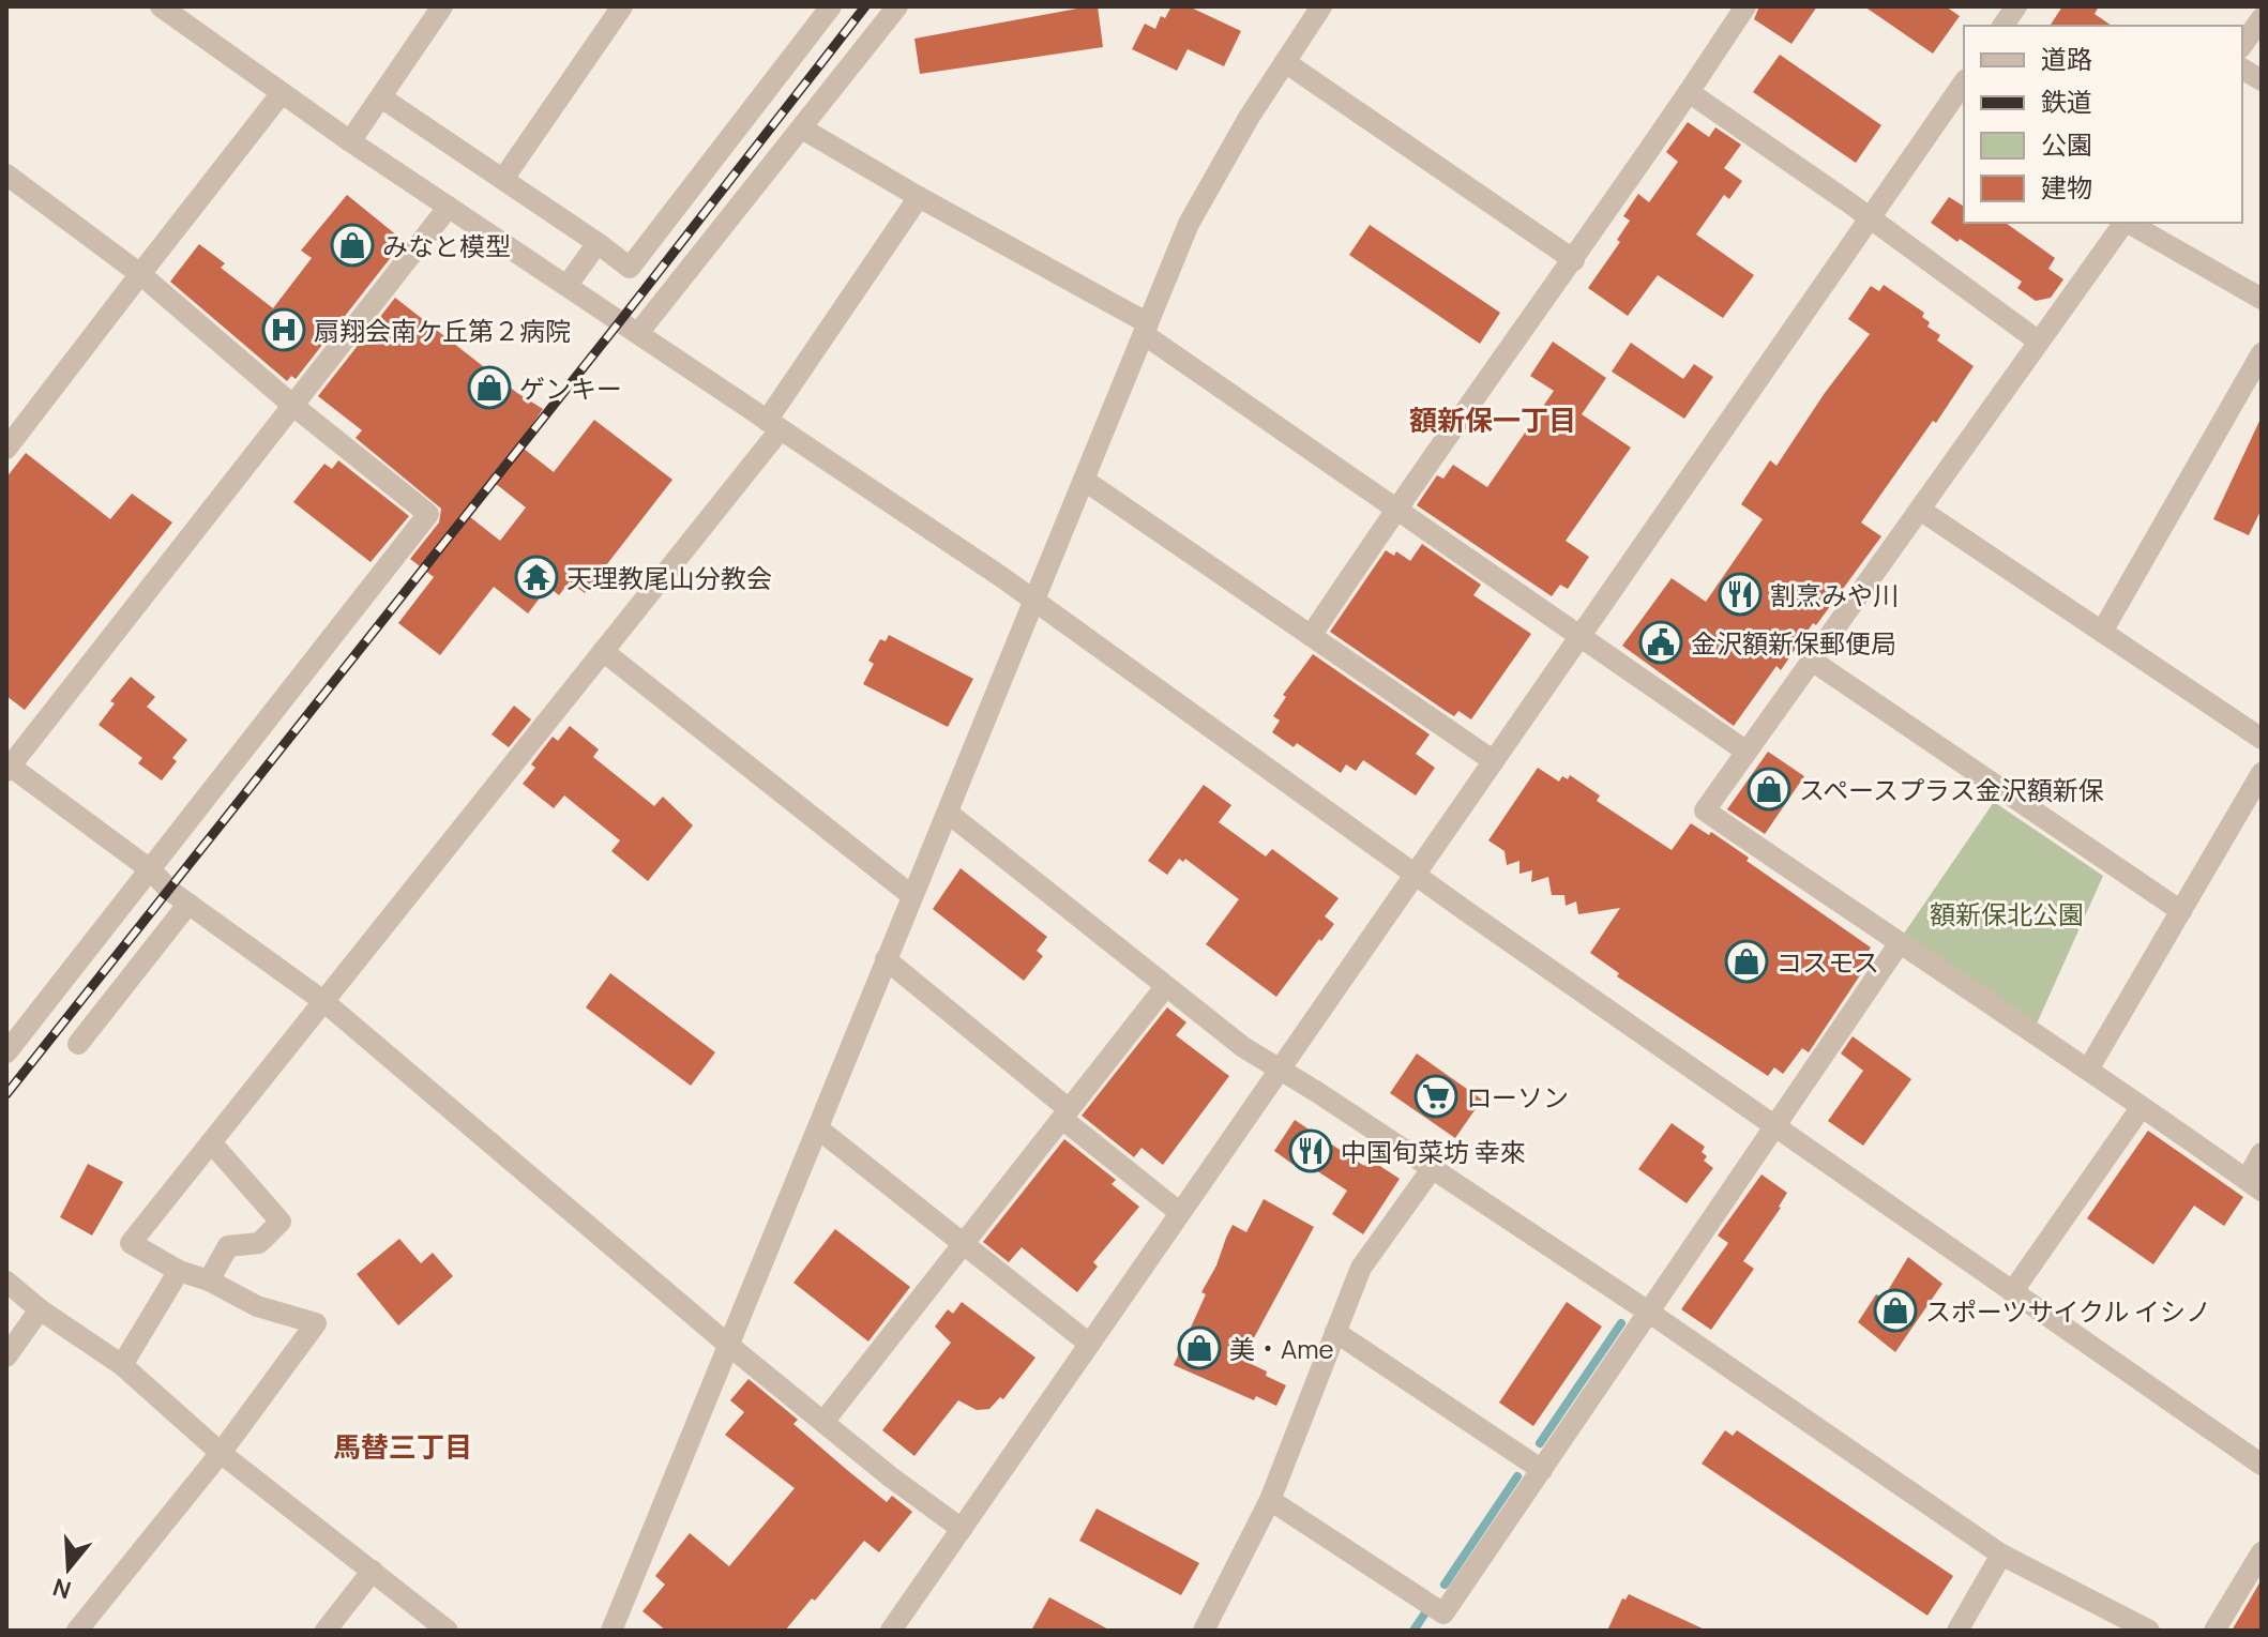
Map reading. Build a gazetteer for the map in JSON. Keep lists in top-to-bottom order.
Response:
{
  "districts": ["額新保一丁目", "馬替三丁目"],
  "parks": ["額新保北公園"],
  "places": {
    "shop": [
      "みなと模型",
      "ゲンキー",
      "スペースプラス金沢額新保",
      "コスモス",
      "スポーツサイクル イシノ",
      "美・Ame"
    ],
    "hospital": ["扇翔会南ケ丘第２病院"],
    "temple": ["天理教尾山分教会"],
    "restaurant": ["割烹みや川", "中国旬菜坊 幸來"],
    "public building": ["金沢額新保郵便局"],
    "supermarket": ["ローソン"]
  },
  "legend": [
    "道路",
    "鉄道",
    "公園",
    "建物"
  ],
  "north": "bottom"
}
